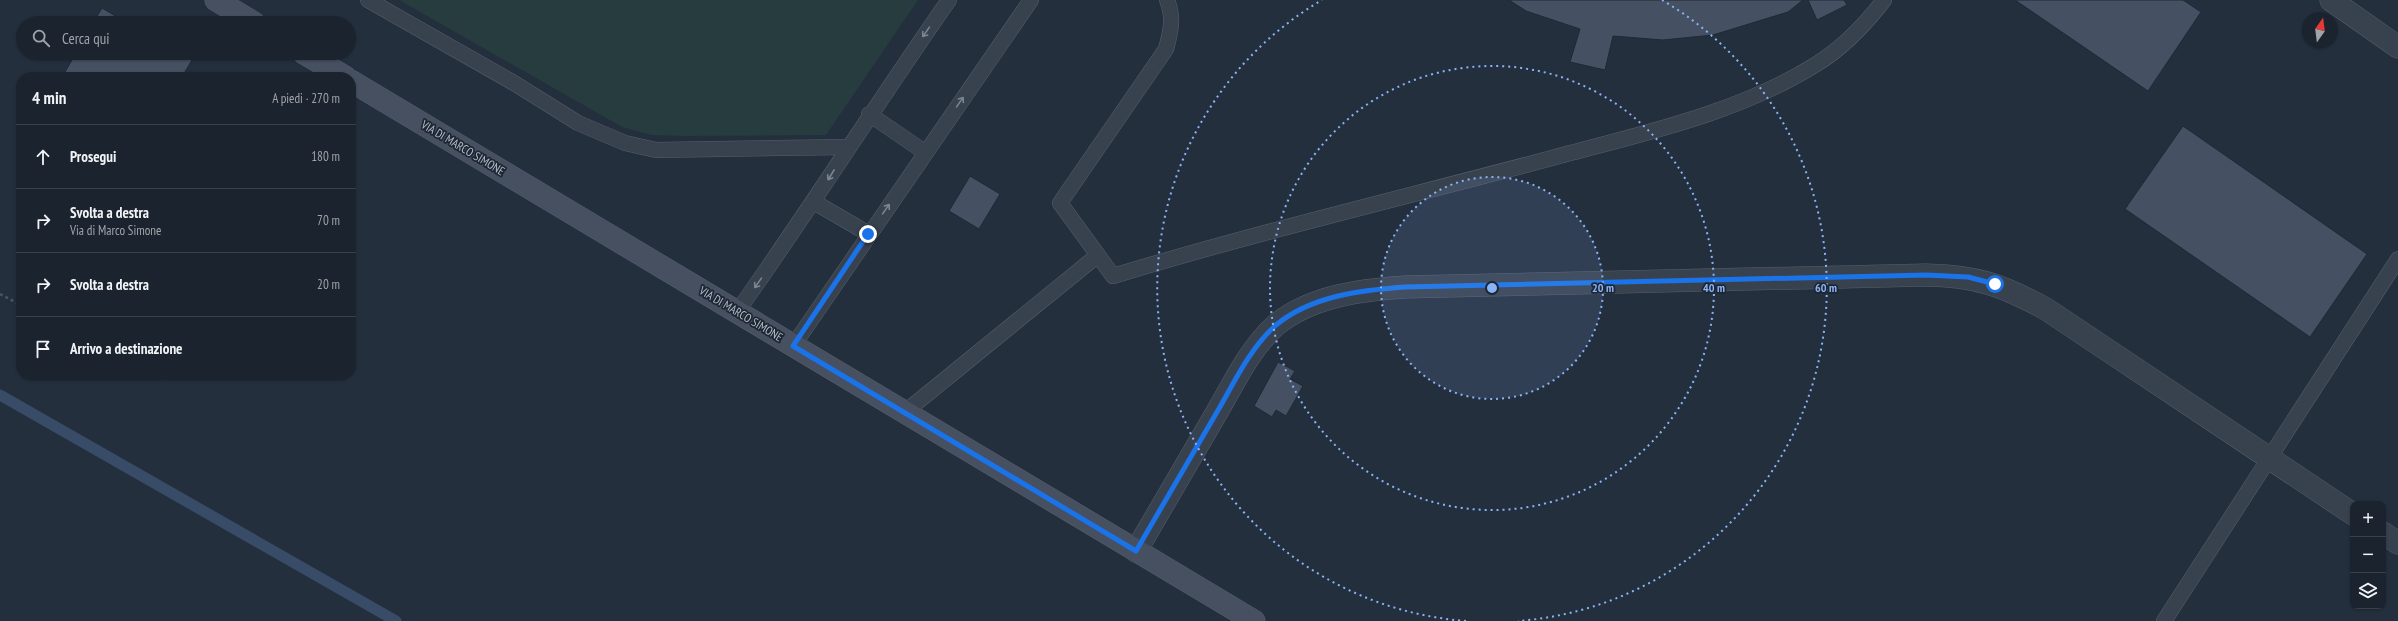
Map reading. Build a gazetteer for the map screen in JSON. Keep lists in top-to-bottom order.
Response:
{
  "streets": {
    "street": ["VIA DI MARCO SIMONE"]
  },
  "north": "top",
  "page": {
    "search": "Cerca qui",
    "heading": ["4 min", "A piedi · 270 m"],
    "list": [
      ["Prosegui", "180 m"],
      ["Svolta a destra", "Via di Marco Simone", "70 m"],
      ["Svolta a destra", "20 m"],
      "Arrivo a destinazione"
    ],
    "map_buttons": ["+", "−"]
  },
  "rings": ["20 m", "40 m", "60 m"]
}
